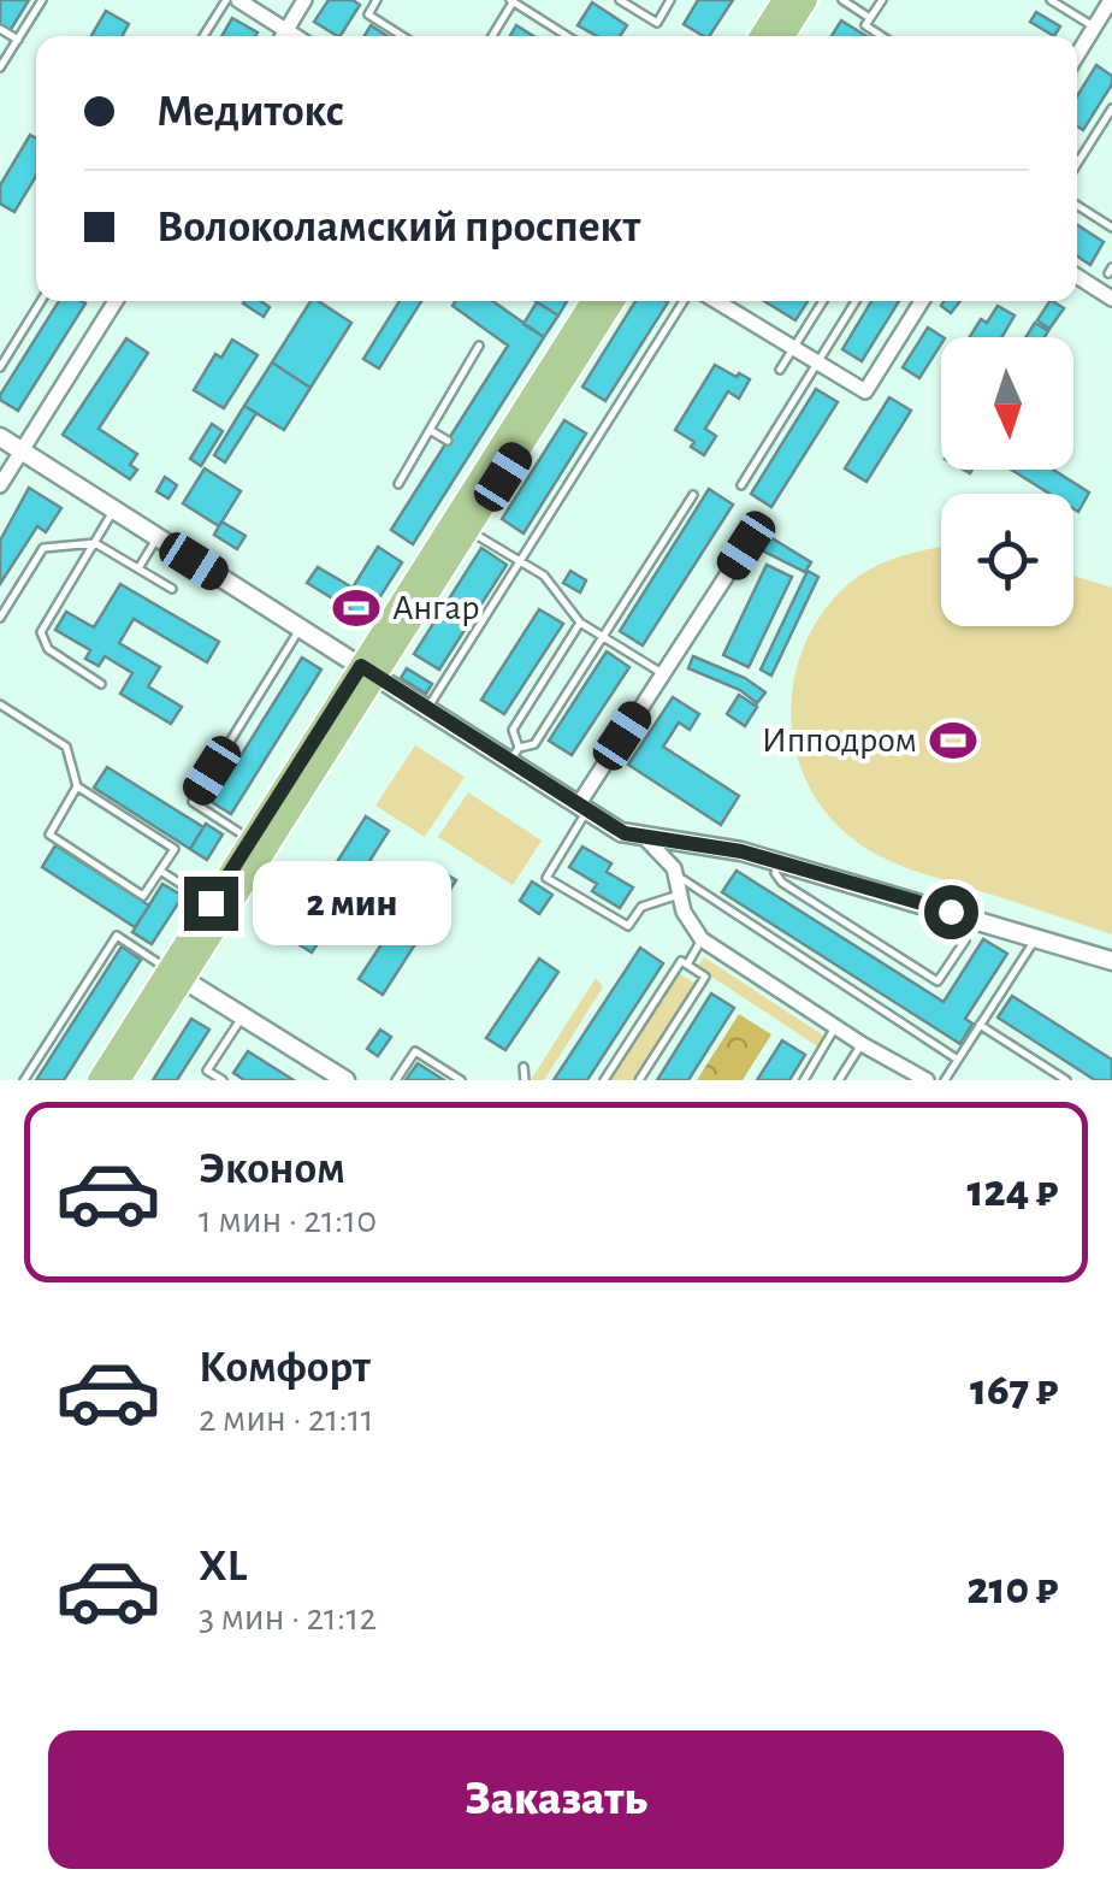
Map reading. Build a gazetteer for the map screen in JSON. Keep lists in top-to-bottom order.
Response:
{
  "places": {
    "sports": ["Ангар", "Ипподром"]
  },
  "north": "bottom",
  "page": {
    "banner": ["Медитокс", "Волоколамский проспект"],
    "bubble": "2 мин",
    "list": [
      {
        "name": "Эконом",
        "note": "1 мин · 21:10",
        "value": "124 ₽"
      },
      {
        "name": "Комфорт",
        "note": "2 мин · 21:11",
        "value": "167 ₽"
      },
      {
        "name": "XL",
        "note": "3 мин · 21:12",
        "value": "210 ₽"
      }
    ],
    "buttons": "Заказать"
  }
}
